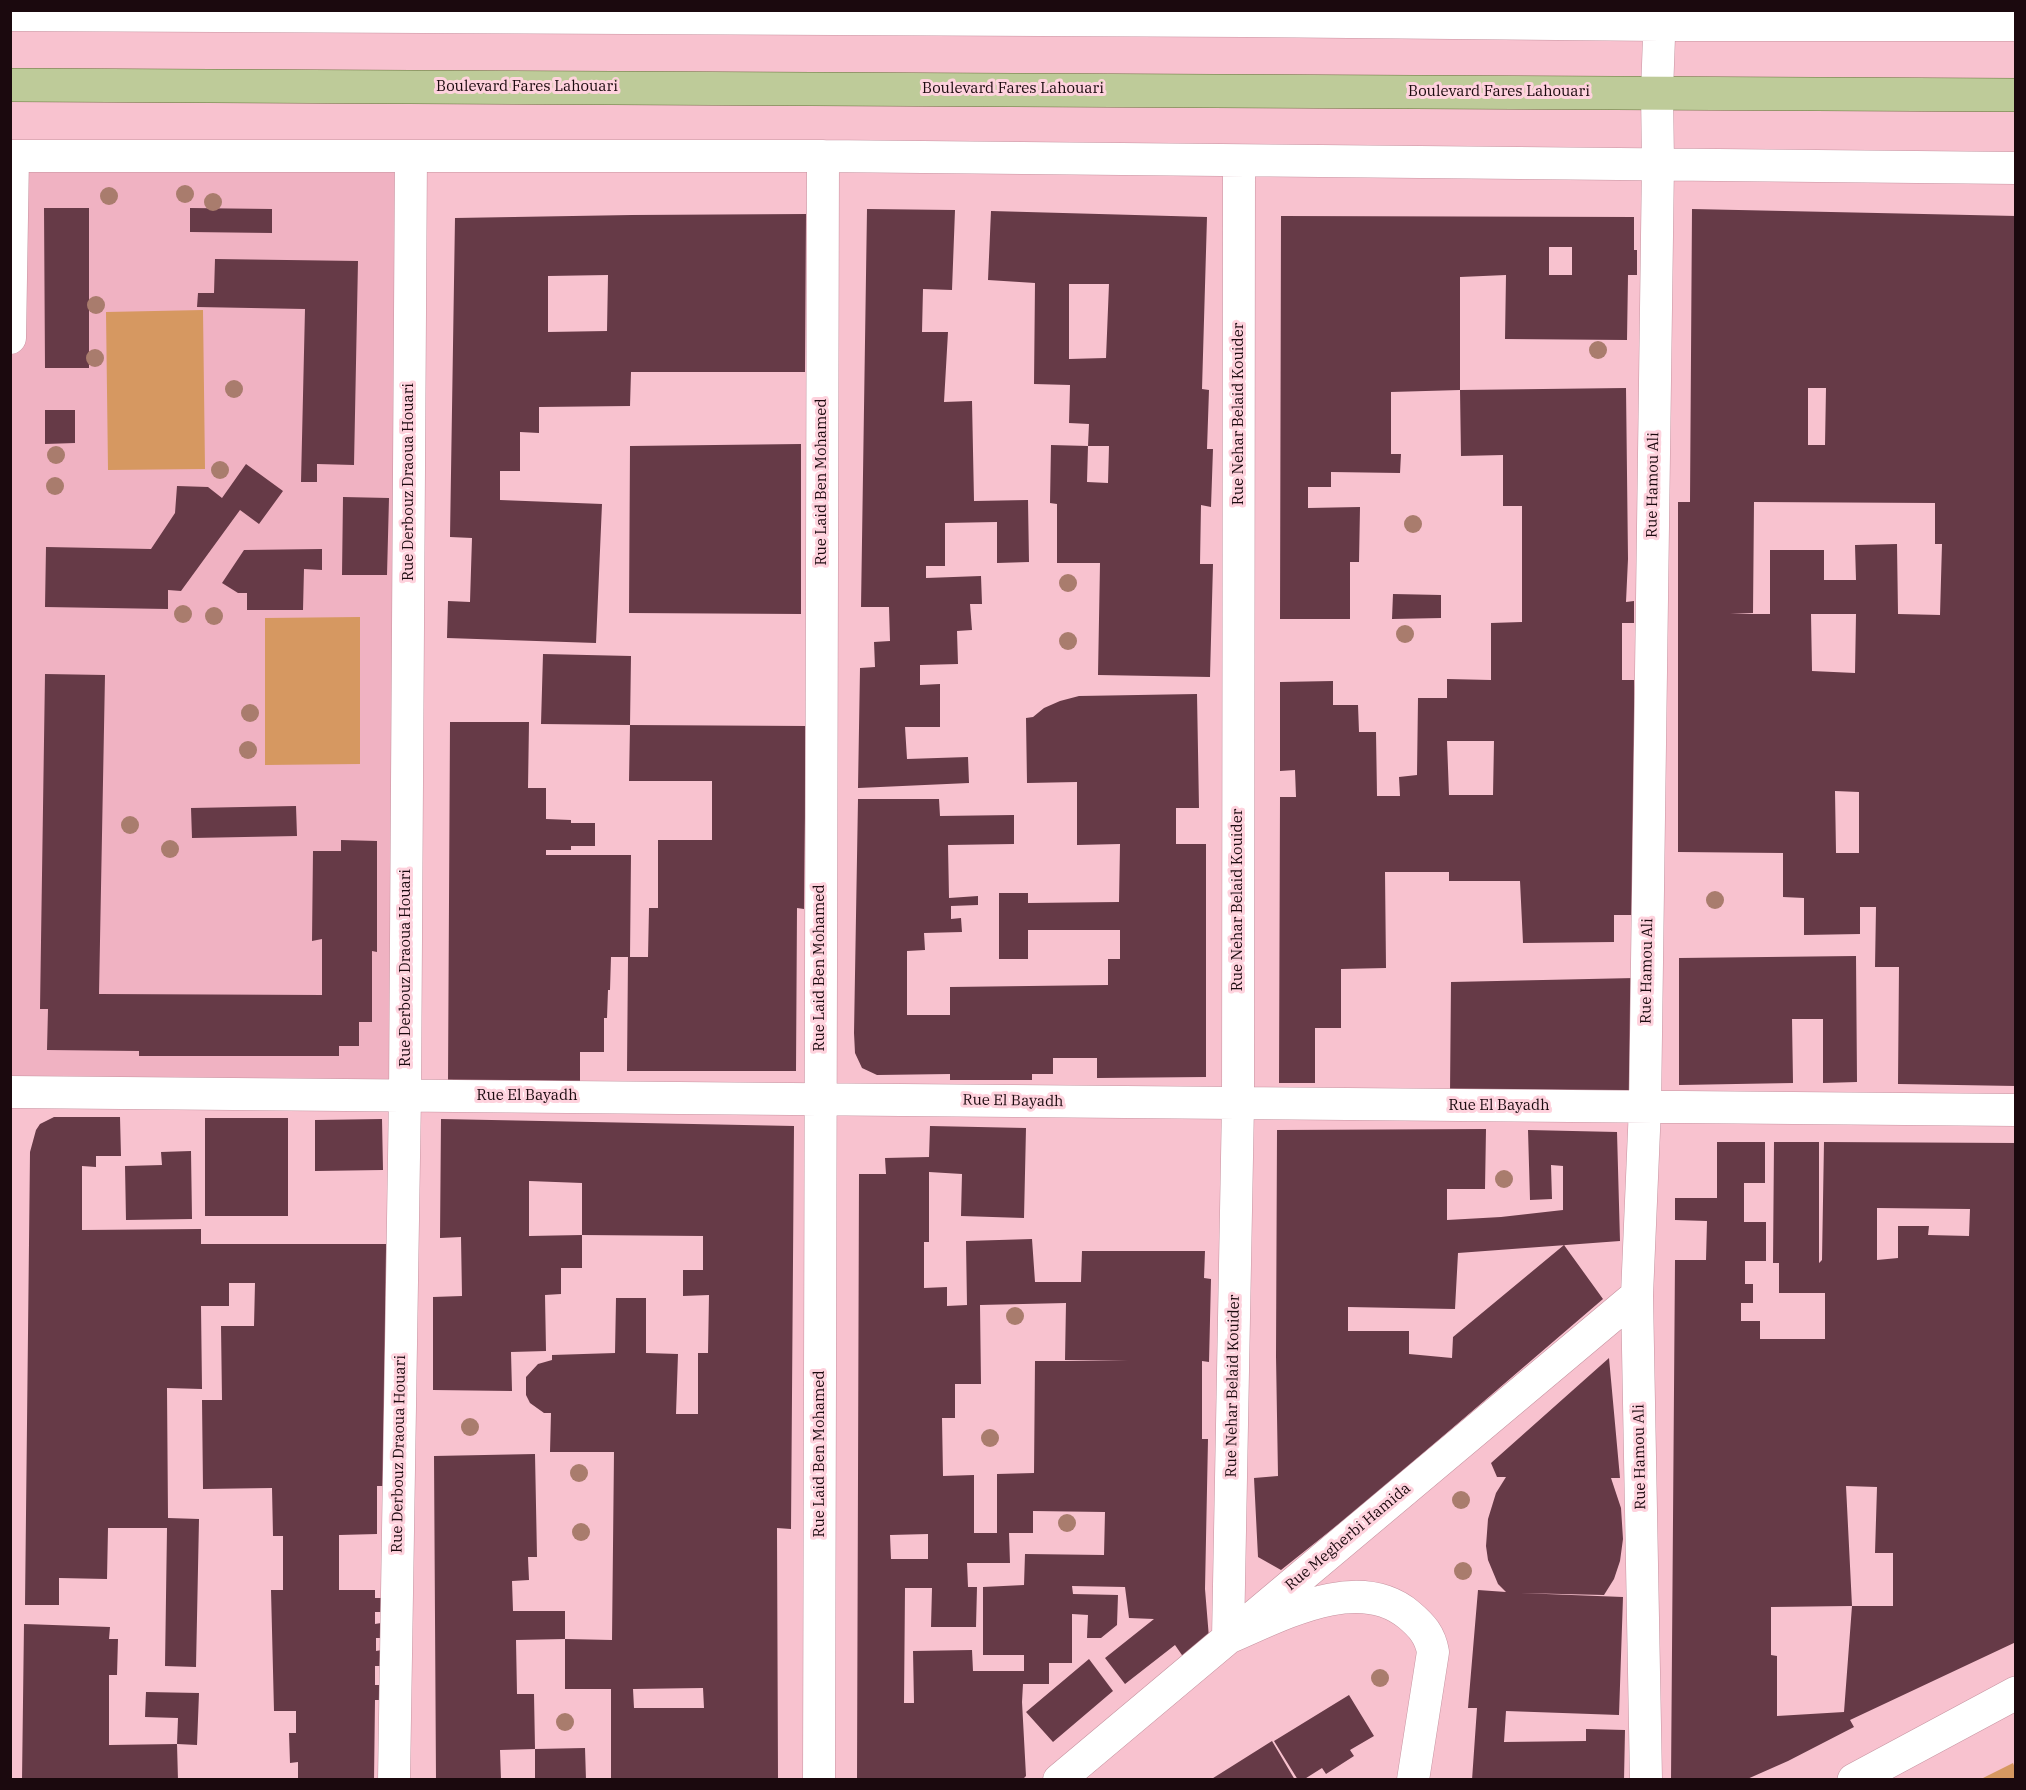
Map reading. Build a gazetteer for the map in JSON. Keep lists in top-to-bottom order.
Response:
{
  "streets": {
    "main road": ["Boulevard Fares Lahouari"],
    "street": [
      "Rue Nehar Belaid Kouider",
      "Rue Derbouz Draoua Houari",
      "Rue Laid Ben Mohamed",
      "Rue Hamou Ali",
      "Rue El Bayadh",
      "Rue Megherbi Hamida"
    ]
  },
  "crossings": [
    ["Boulevard Fares Lahouari", "Rue Hamou Ali"],
    ["Rue Nehar Belaid Kouider", "Rue El Bayadh"],
    ["Rue Nehar Belaid Kouider", "Rue Megherbi Hamida"],
    ["Rue Derbouz Draoua Houari", "Rue El Bayadh"],
    ["Rue Laid Ben Mohamed", "Rue El Bayadh"],
    ["Rue Hamou Ali", "Rue El Bayadh"],
    ["Rue Hamou Ali", "Rue Megherbi Hamida"]
  ]
}
